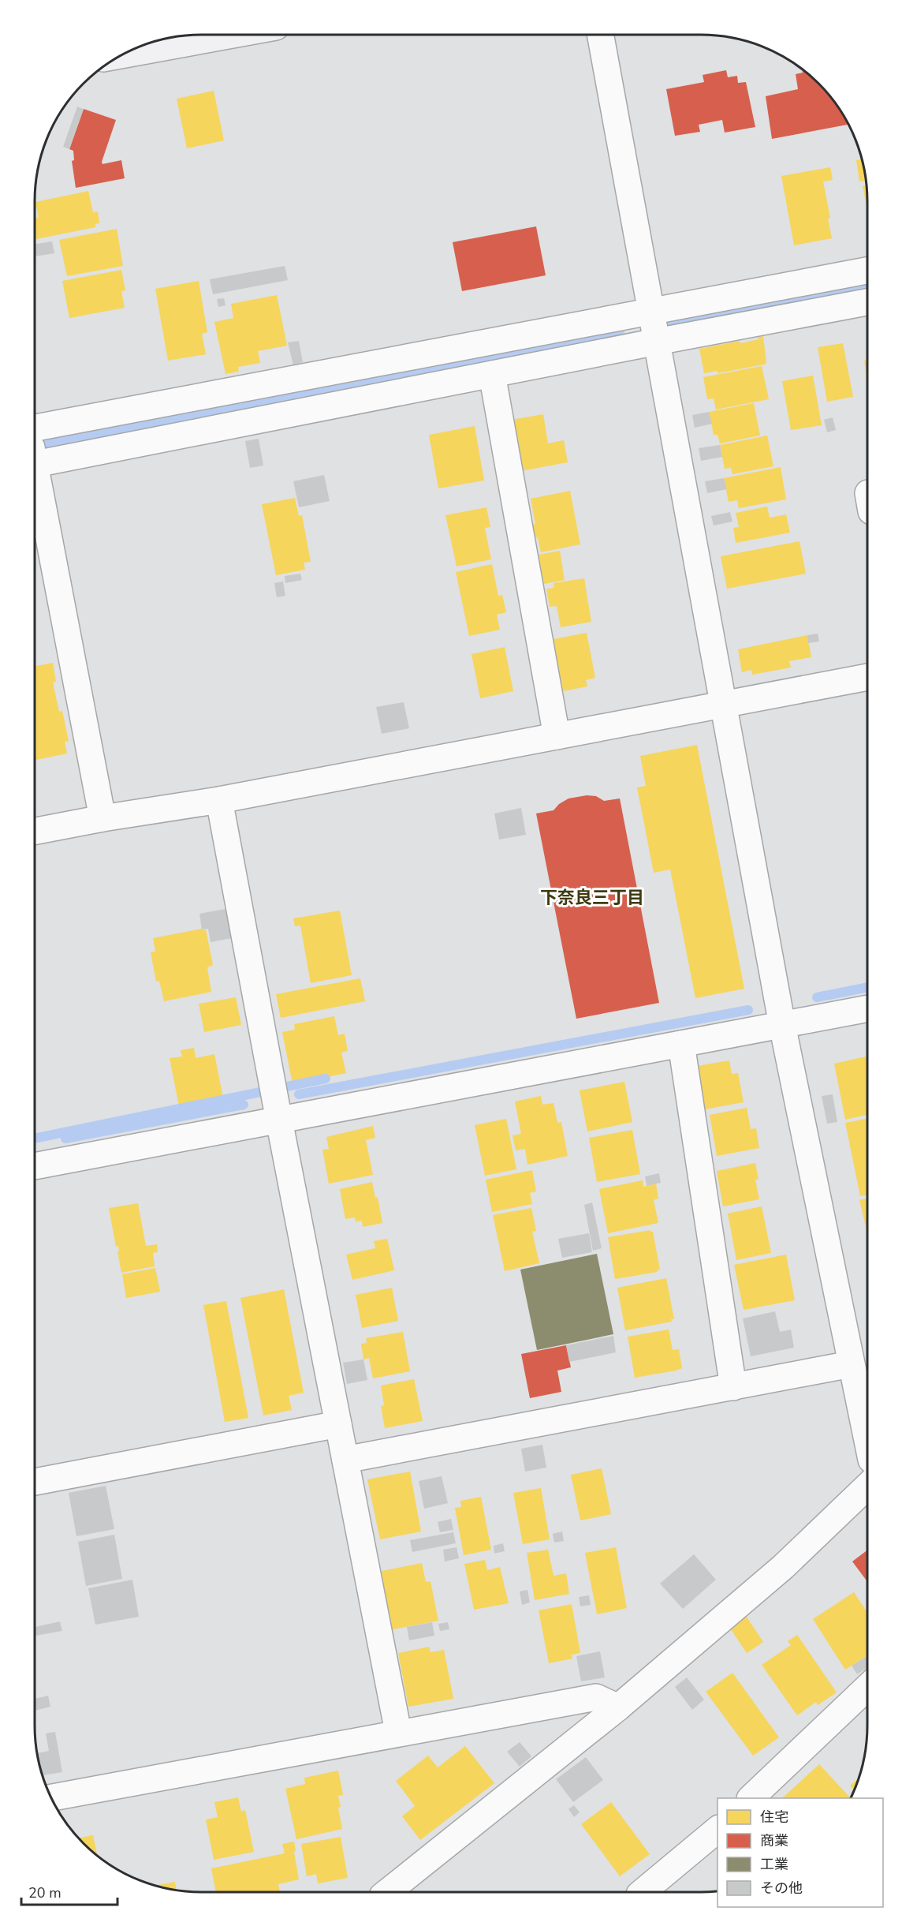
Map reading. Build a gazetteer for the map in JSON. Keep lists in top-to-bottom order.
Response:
{
  "districts": ["下奈良三丁目"],
  "legend": [
    "住宅",
    "商業",
    "工業",
    "その他"
  ],
  "scale_bar": "20 m"
}
